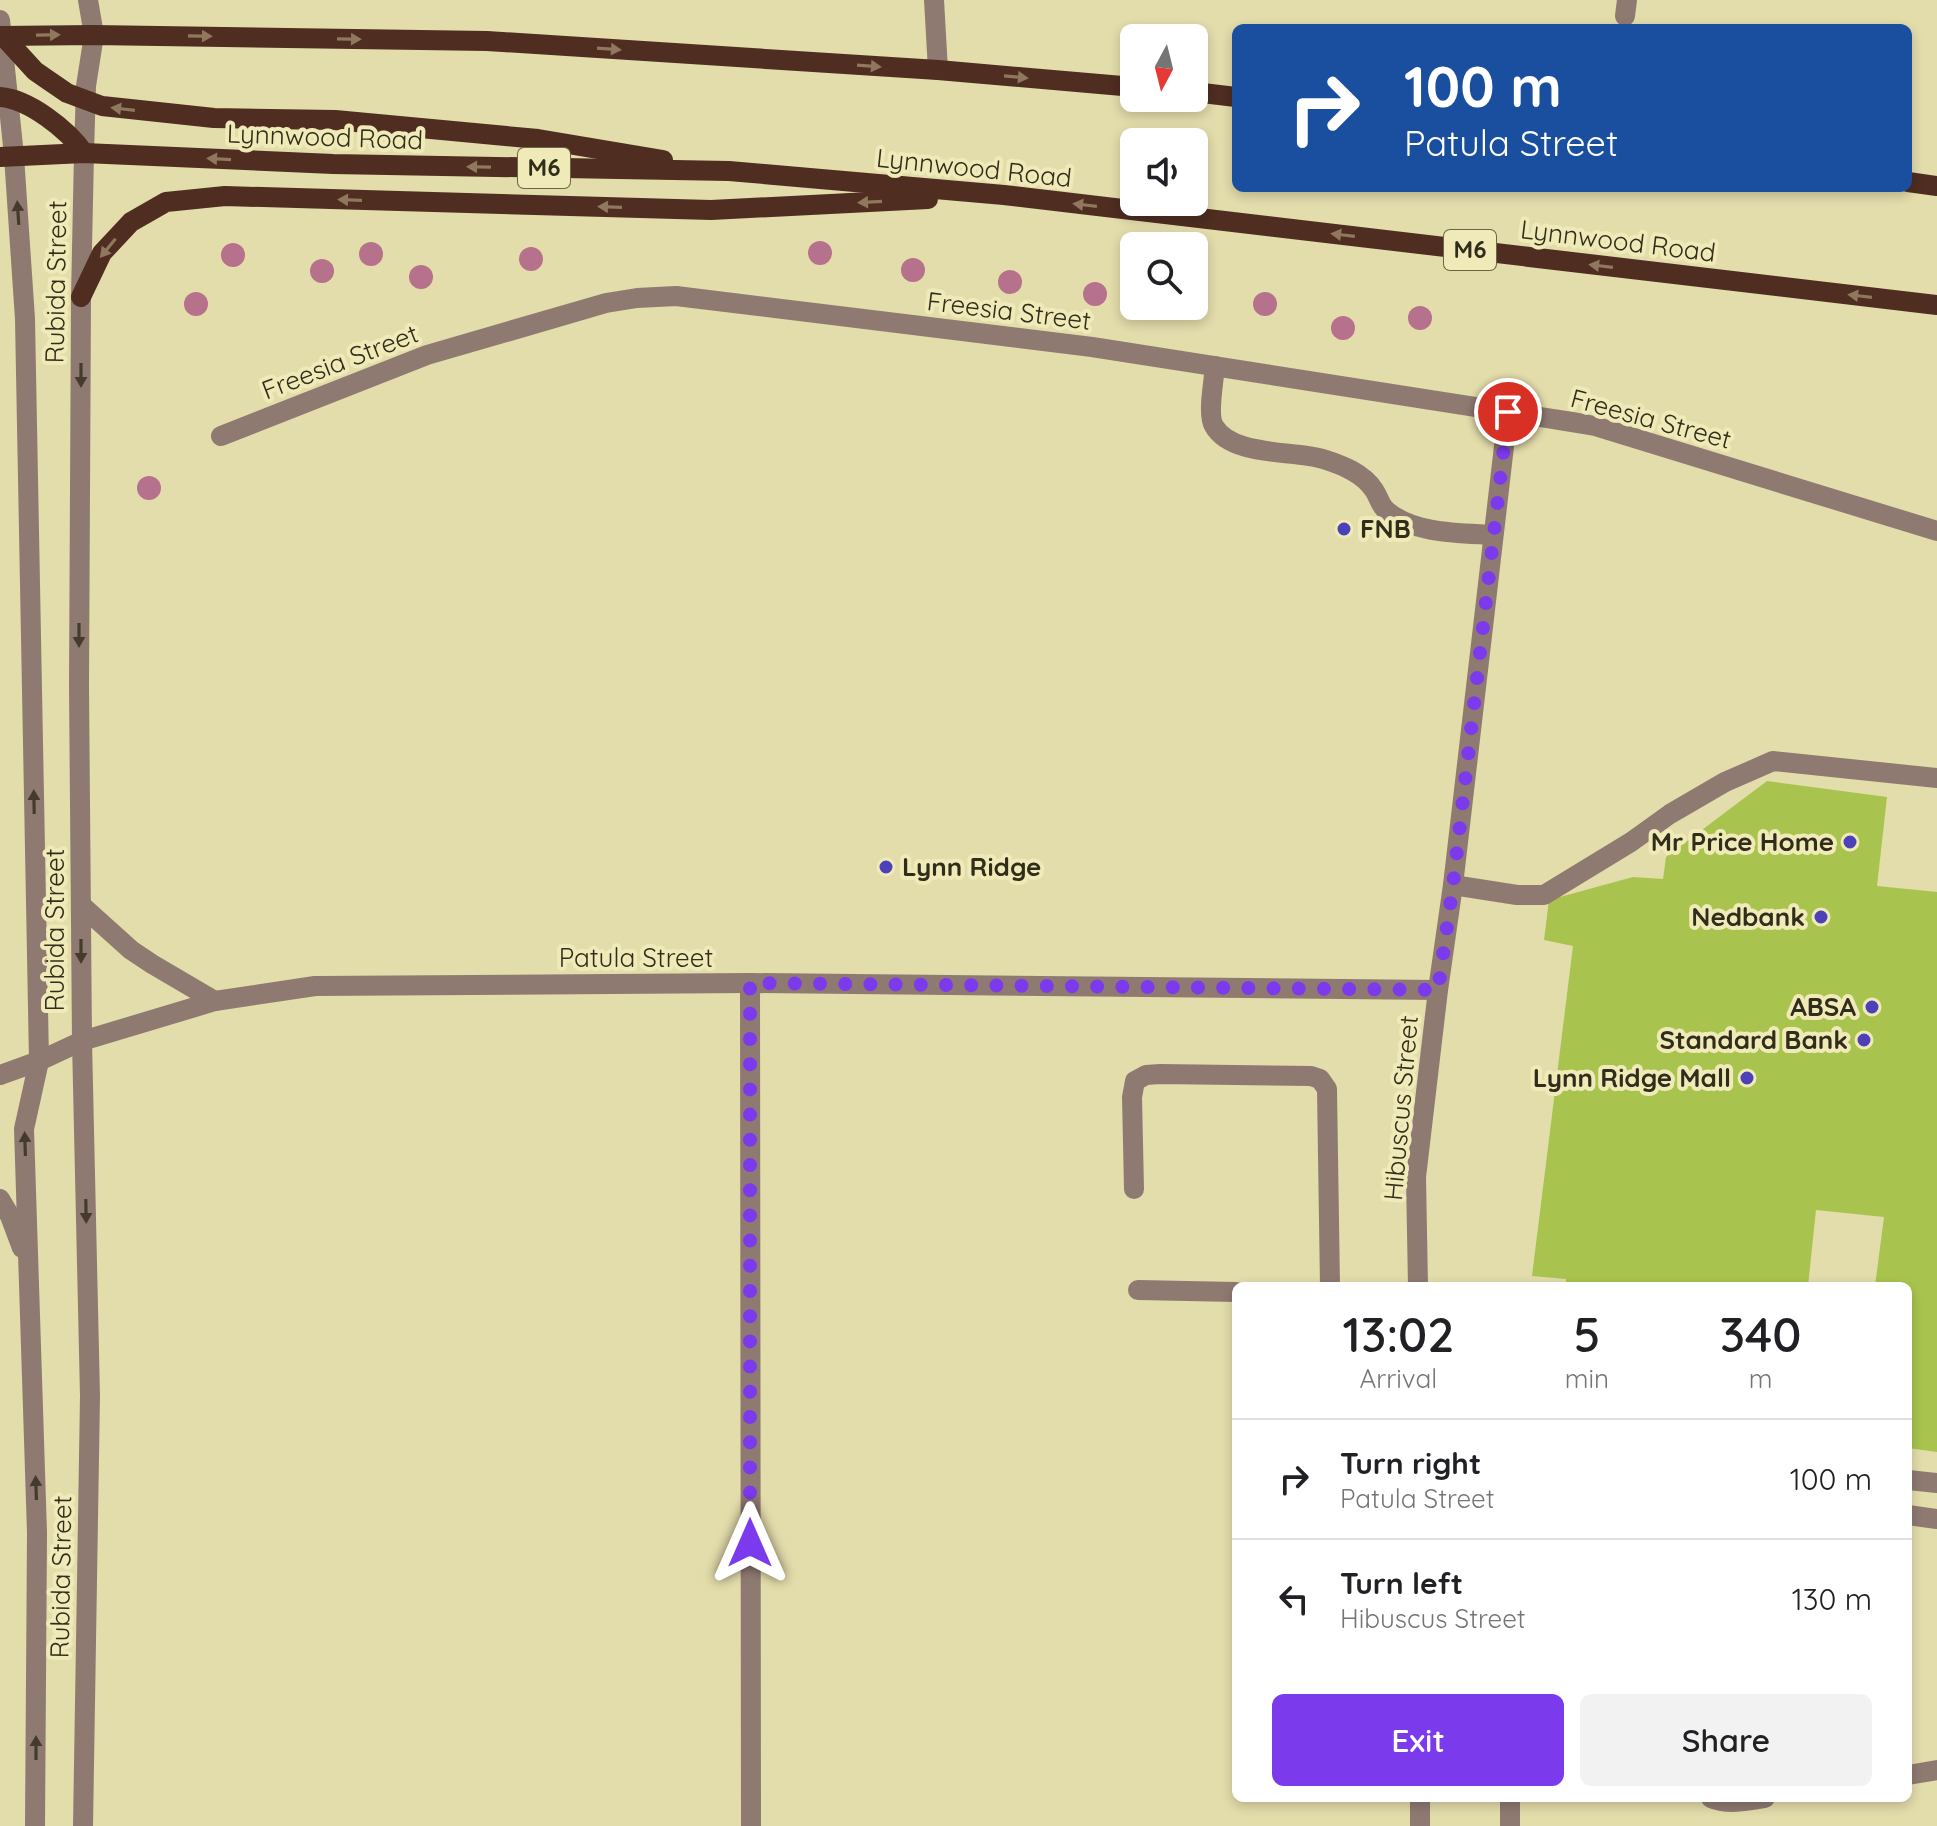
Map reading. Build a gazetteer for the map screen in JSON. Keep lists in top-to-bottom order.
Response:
{
  "streets": {
    "main road": ["Lynnwood Road", "M6"],
    "street": [
      "Rubida Street",
      "Freesia Street",
      "Patula Street",
      "Hibuscus Street"
    ]
  },
  "crossings": [
    ["Lynnwood Road", "Rubida Street"],
    ["Rubida Street", "Patula Street"],
    ["Freesia Street", "Hibuscus Street"],
    ["Patula Street", "Hibuscus Street"]
  ],
  "places": [
    "FNB",
    "Mr Price Home",
    "Lynn Ridge",
    "Nedbank",
    "ABSA",
    "Standard Bank",
    "Lynn Ridge Mall"
  ],
  "north": "bottom",
  "page": {
    "turn": ["100 m", "Patula Street"],
    "eta": [
      "13:02",
      "Arrival",
      "5",
      "min",
      "340",
      "m"
    ],
    "list": [
      {
        "name": "Turn right",
        "note": "Patula Street",
        "value": "100 m"
      },
      {
        "name": "Turn left",
        "note": "Hibuscus Street",
        "value": "130 m"
      }
    ],
    "buttons": ["Exit", "Share"]
  }
}
